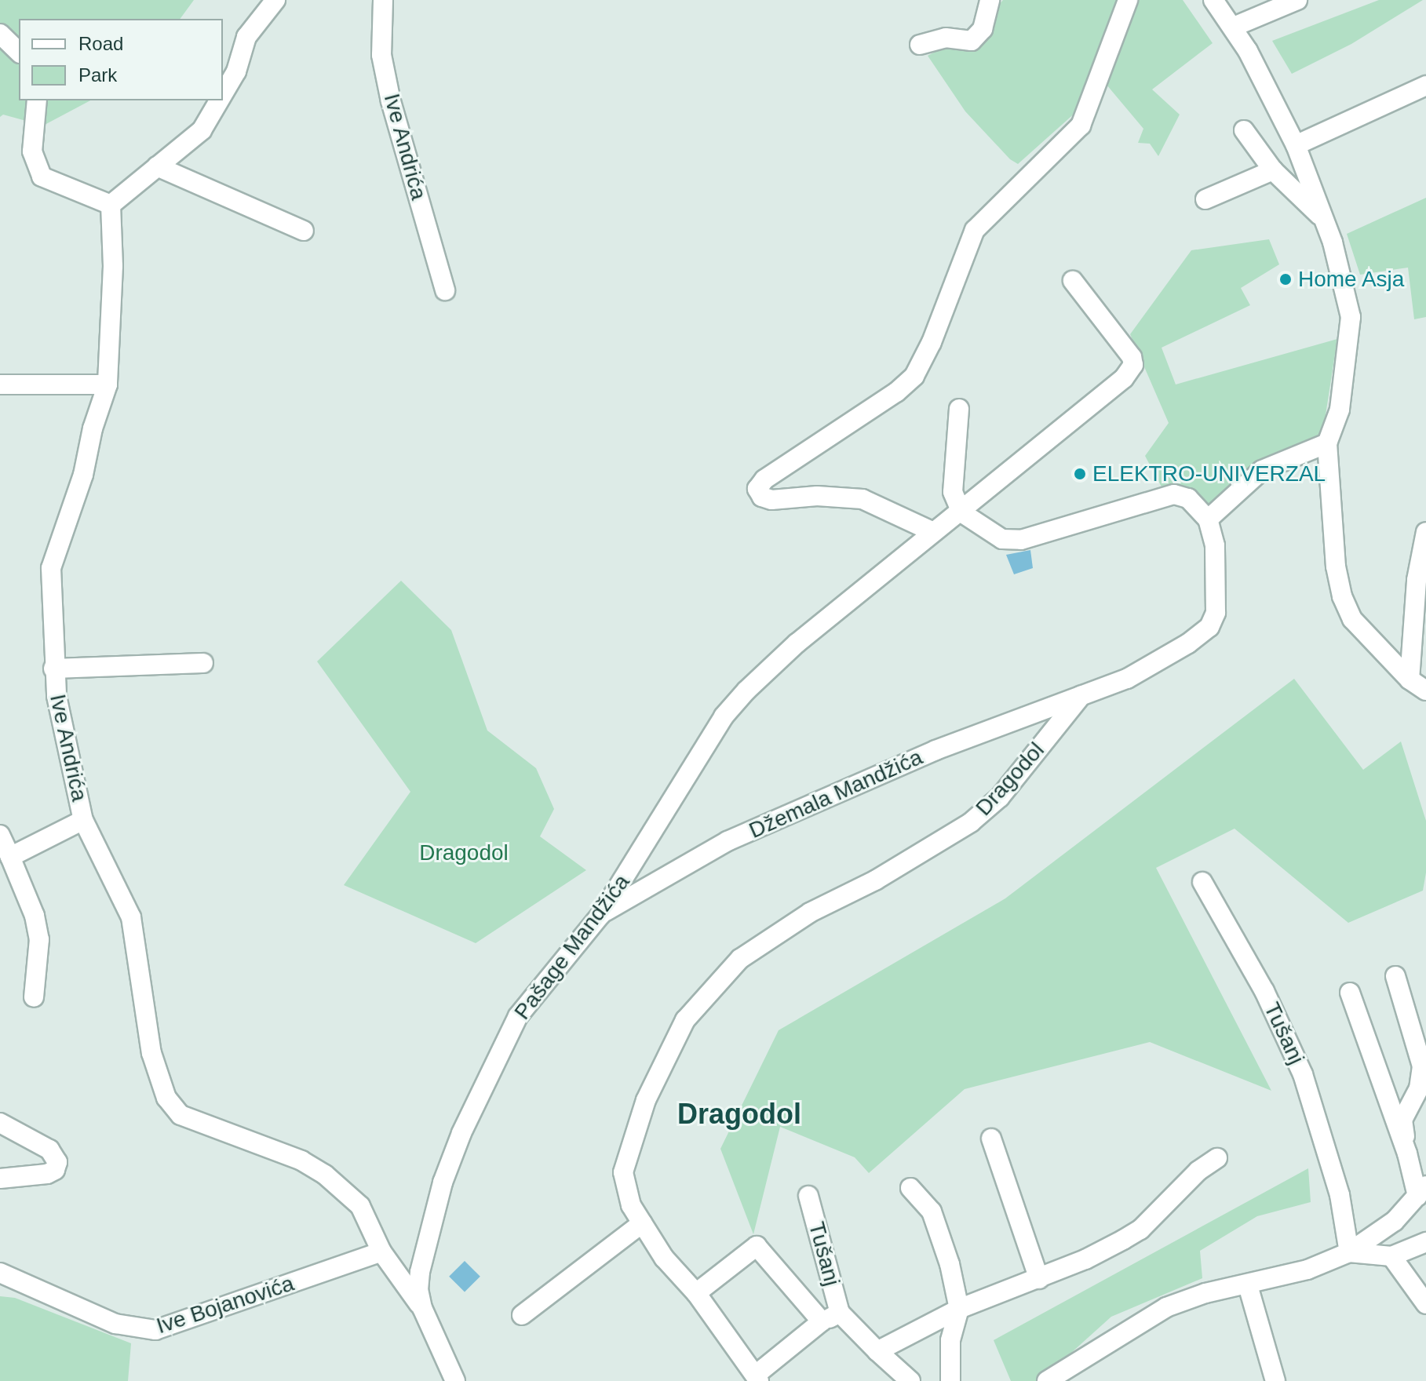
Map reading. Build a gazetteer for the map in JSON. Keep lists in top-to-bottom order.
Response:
{
  "streets": {
    "street": [
      "Ive Andrića",
      "Dragodol",
      "Džemala Mandžića",
      "Pašage Mandžića",
      "Tušanj",
      "Ive Bojanovića"
    ]
  },
  "crossings": [
    ["Dragodol", "Džemala Mandžića"],
    ["Dragodol", "Tušanj"],
    ["Džemala Mandžića", "Pašage Mandžića"]
  ],
  "districts": ["Dragodol"],
  "parks": ["Dragodol"],
  "places": ["Home Asja", "ELEKTRO-UNIVERZAL"],
  "legend": ["Road", "Park"]
}
